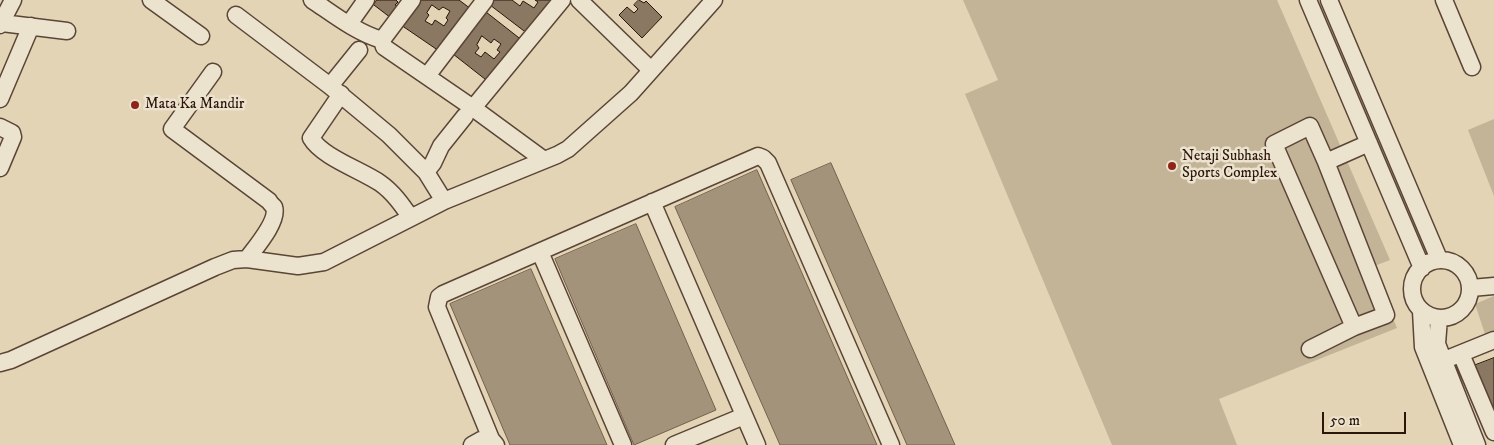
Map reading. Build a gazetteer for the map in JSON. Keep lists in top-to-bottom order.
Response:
{
  "places": ["Mata Ka Mandir", "Netaji Subhash Sports Complex"],
  "scale_bar": "50 m"
}
